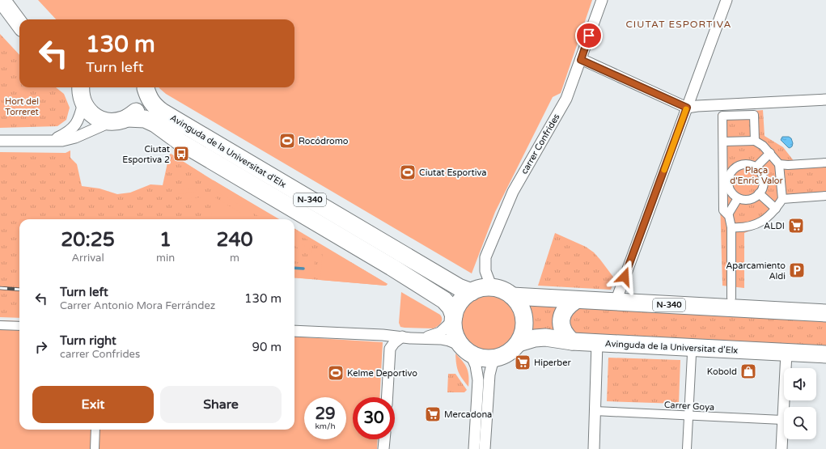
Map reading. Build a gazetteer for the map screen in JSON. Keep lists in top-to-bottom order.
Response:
{
  "streets": {
    "highway": ["Avinguda de la Universitat d'Elx", "N-340"],
    "street": ["carrer Confrides", "Carrer Goya"]
  },
  "crossings": [
    ["carrer Confrides", "Avinguda de la Universitat d'Elx"],
    ["carrer Confrides", "N-340"],
    ["Avinguda de la Universitat d'Elx", "N-340"]
  ],
  "districts": ["CIUTAT ESPORTIVA"],
  "parks": ["Hort del Torreret", "Plaça d'Enric Valor"],
  "places": {
    "sports": ["Rocódromo", "Ciutat Esportiva", "Kelme Deportivo"],
    "bus stop": ["Ciutat Esportiva 2"],
    "supermarket": ["ALDI", "Hiperber", "Mercadona"],
    "parking": ["Aparcamiento Aldi"],
    "shop": ["Kobold"]
  },
  "page": {
    "turn": ["130 m", "Turn left"],
    "eta": [
      "20:25",
      "Arrival",
      "1",
      "min",
      "240",
      "m"
    ],
    "list": [
      {
        "name": "Turn left",
        "note": "Carrer Antonio Mora Ferrández",
        "value": "130 m"
      },
      {
        "name": "Turn right",
        "note": "carrer Confrides",
        "value": "90 m"
      }
    ],
    "buttons": ["Exit", "Share"],
    "speed": "29 km/h",
    "limit": "30"
  }
}
